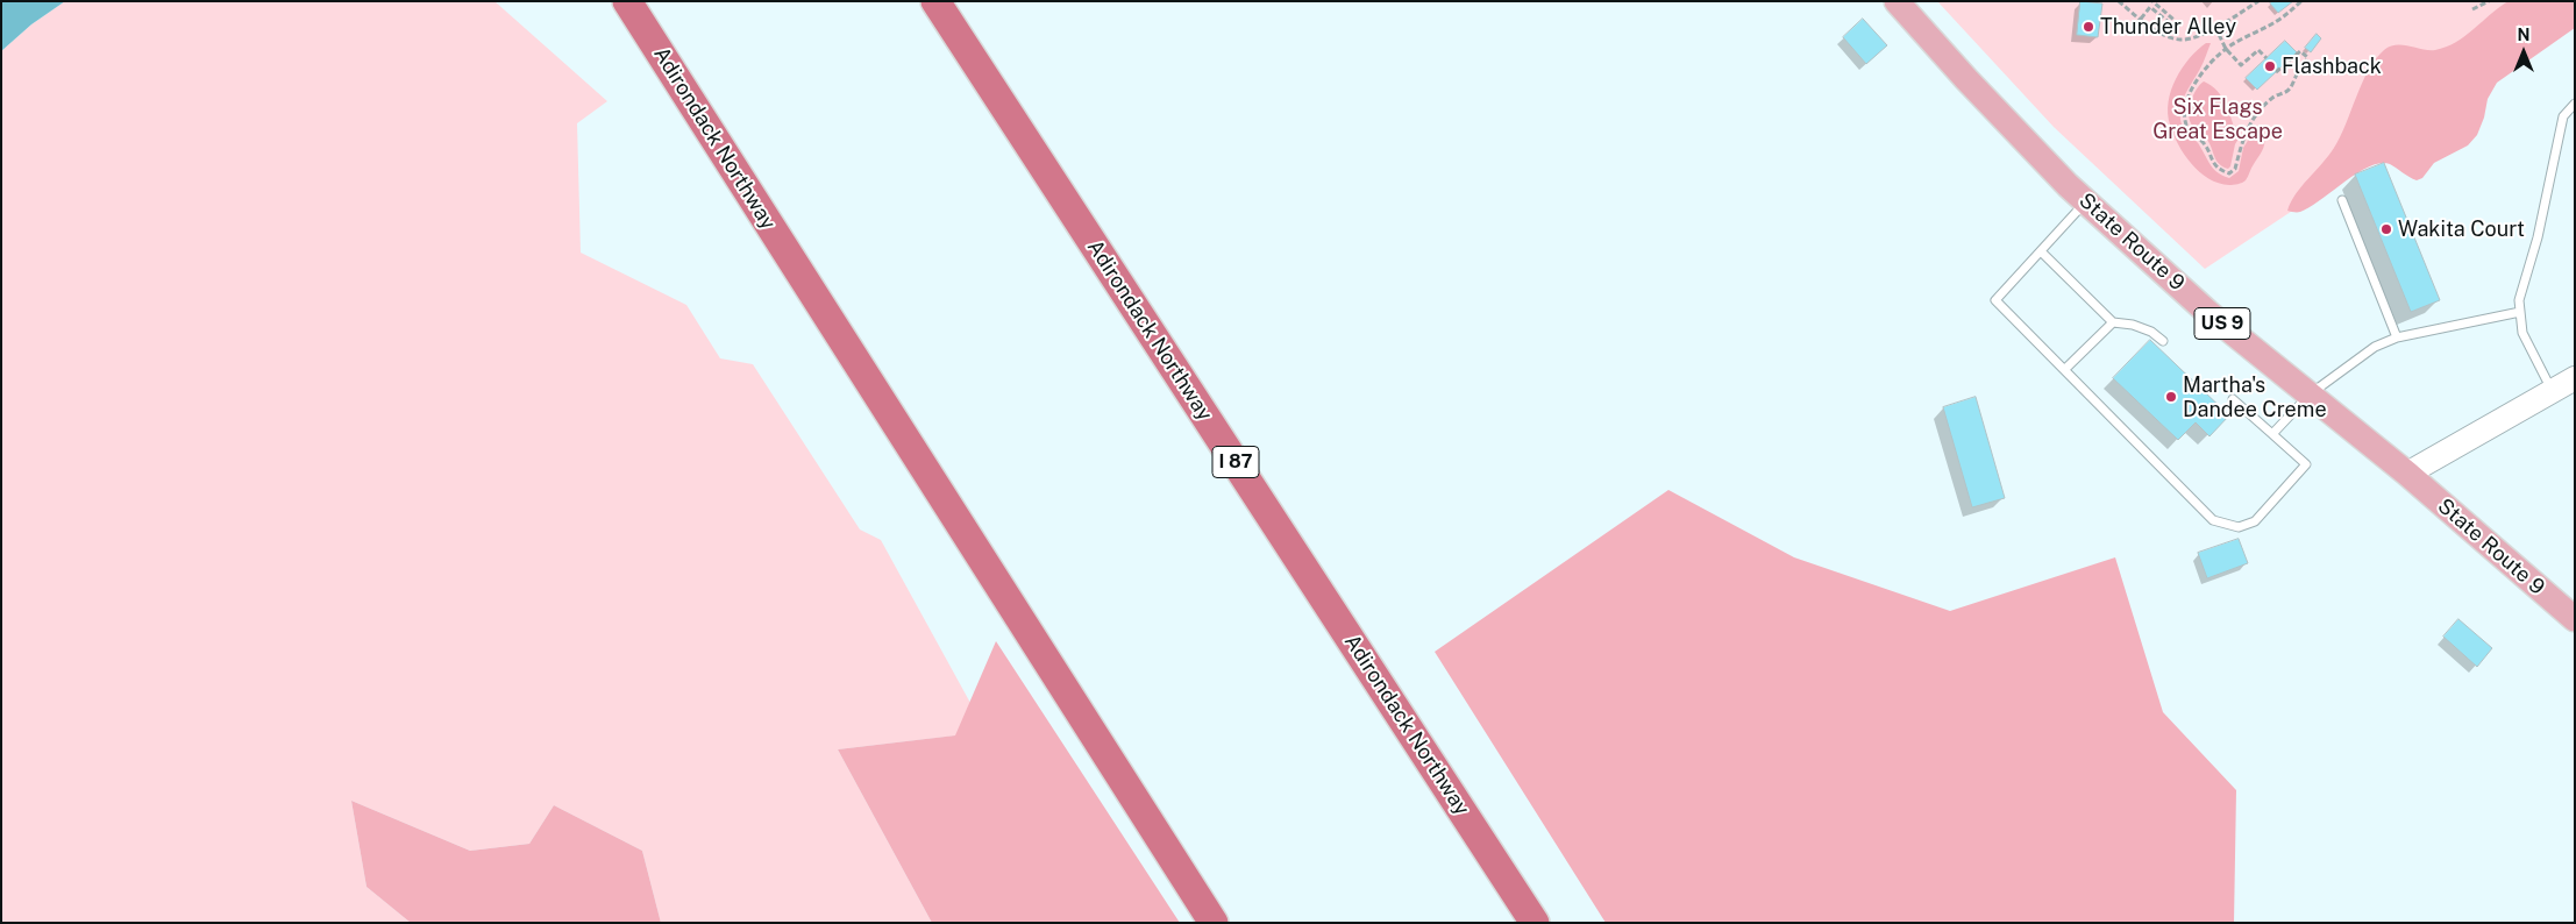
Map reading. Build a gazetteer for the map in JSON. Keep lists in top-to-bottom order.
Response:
{
  "streets": {
    "highway": ["Adirondack Northway", "I 87"],
    "main road": ["State Route 9", "US 9"]
  },
  "parks": ["Six Flags Great Escape"],
  "places": [
    "Thunder Alley",
    "Flashback",
    "Wakita Court",
    "Martha's Dandee Creme"
  ],
  "north": "top"
}
